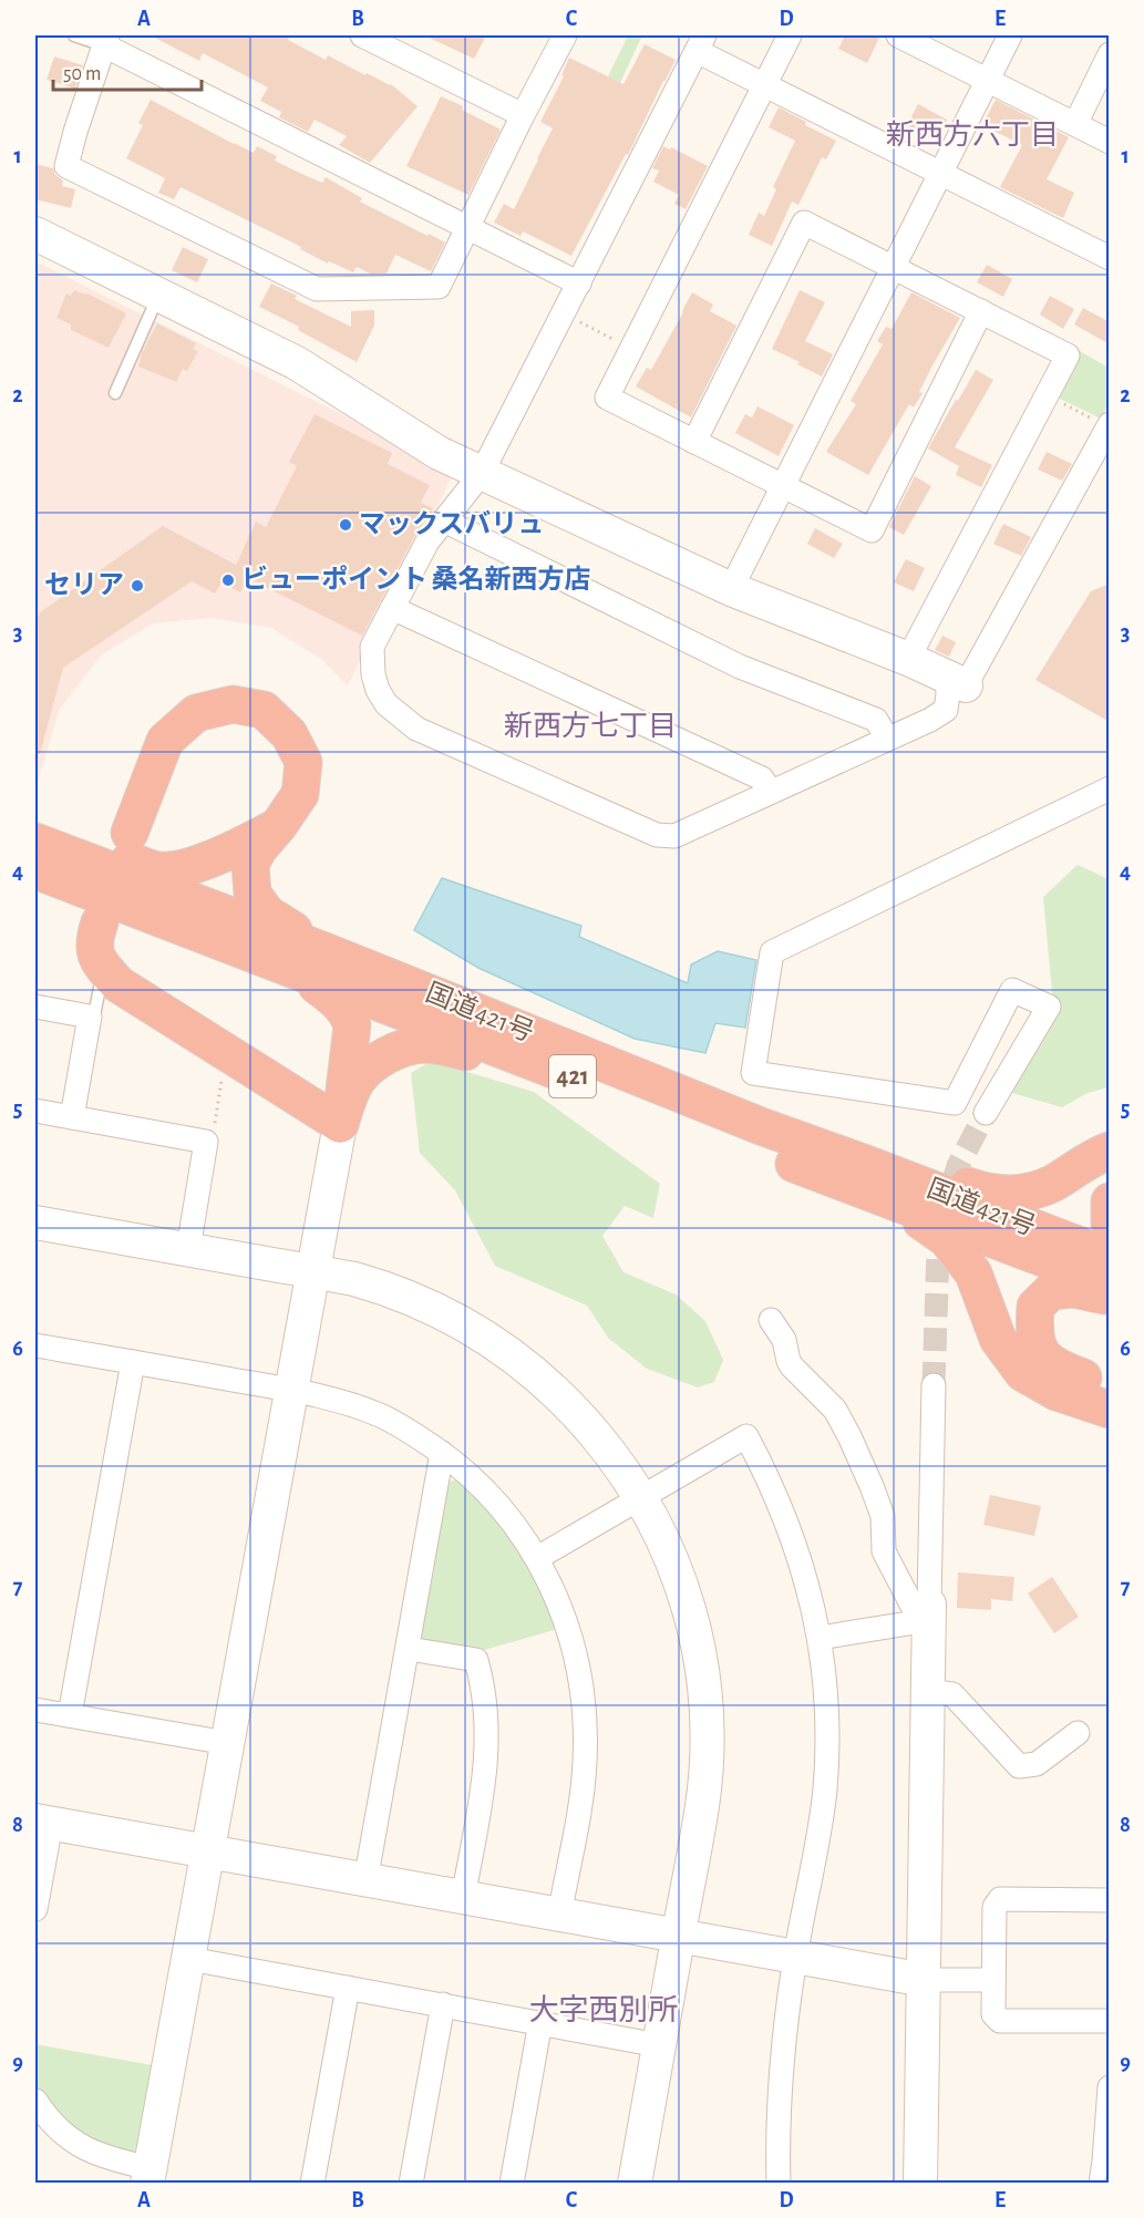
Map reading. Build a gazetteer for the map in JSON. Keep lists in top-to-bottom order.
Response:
{
  "streets": {
    "highway": ["国道421号", "421"]
  },
  "crossings": [
    ["国道421号", "421"]
  ],
  "districts": ["新西方六丁目", "新西方七丁目", "大字西別所"],
  "places": ["マックスバリュ", "ビューポイント 桑名新西方店", "セリア"],
  "scale_bar": "50 m",
  "grid": {
    "columns": [
      "A",
      "B",
      "C",
      "D",
      "E"
    ],
    "rows": [
      "1",
      "2",
      "3",
      "4",
      "5",
      "6",
      "7",
      "8",
      "9"
    ]
  }
}
